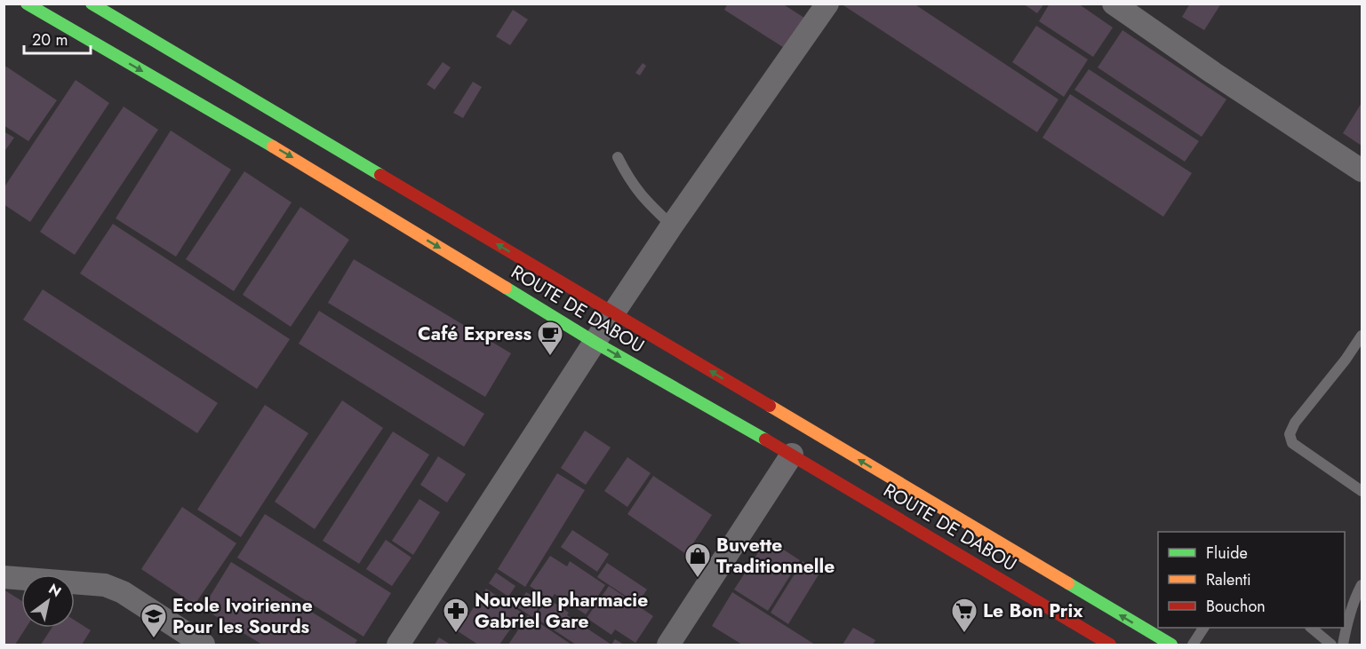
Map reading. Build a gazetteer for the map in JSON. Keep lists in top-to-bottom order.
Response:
{
  "streets": {
    "street": ["ROUTE DE DABOU"]
  },
  "places": {
    "cafe": ["Café Express"],
    "shop": ["Buvette Traditionnelle"],
    "pharmacy": ["Nouvelle pharmacie Gabriel Gare"],
    "supermarket": ["Le Bon Prix"],
    "school or university": ["Ecole Ivoirienne Pour les Sourds"]
  },
  "legend": ["Fluide", "Ralenti", "Bouchon"],
  "scale_bar": "20 m",
  "north": "top right"
}
